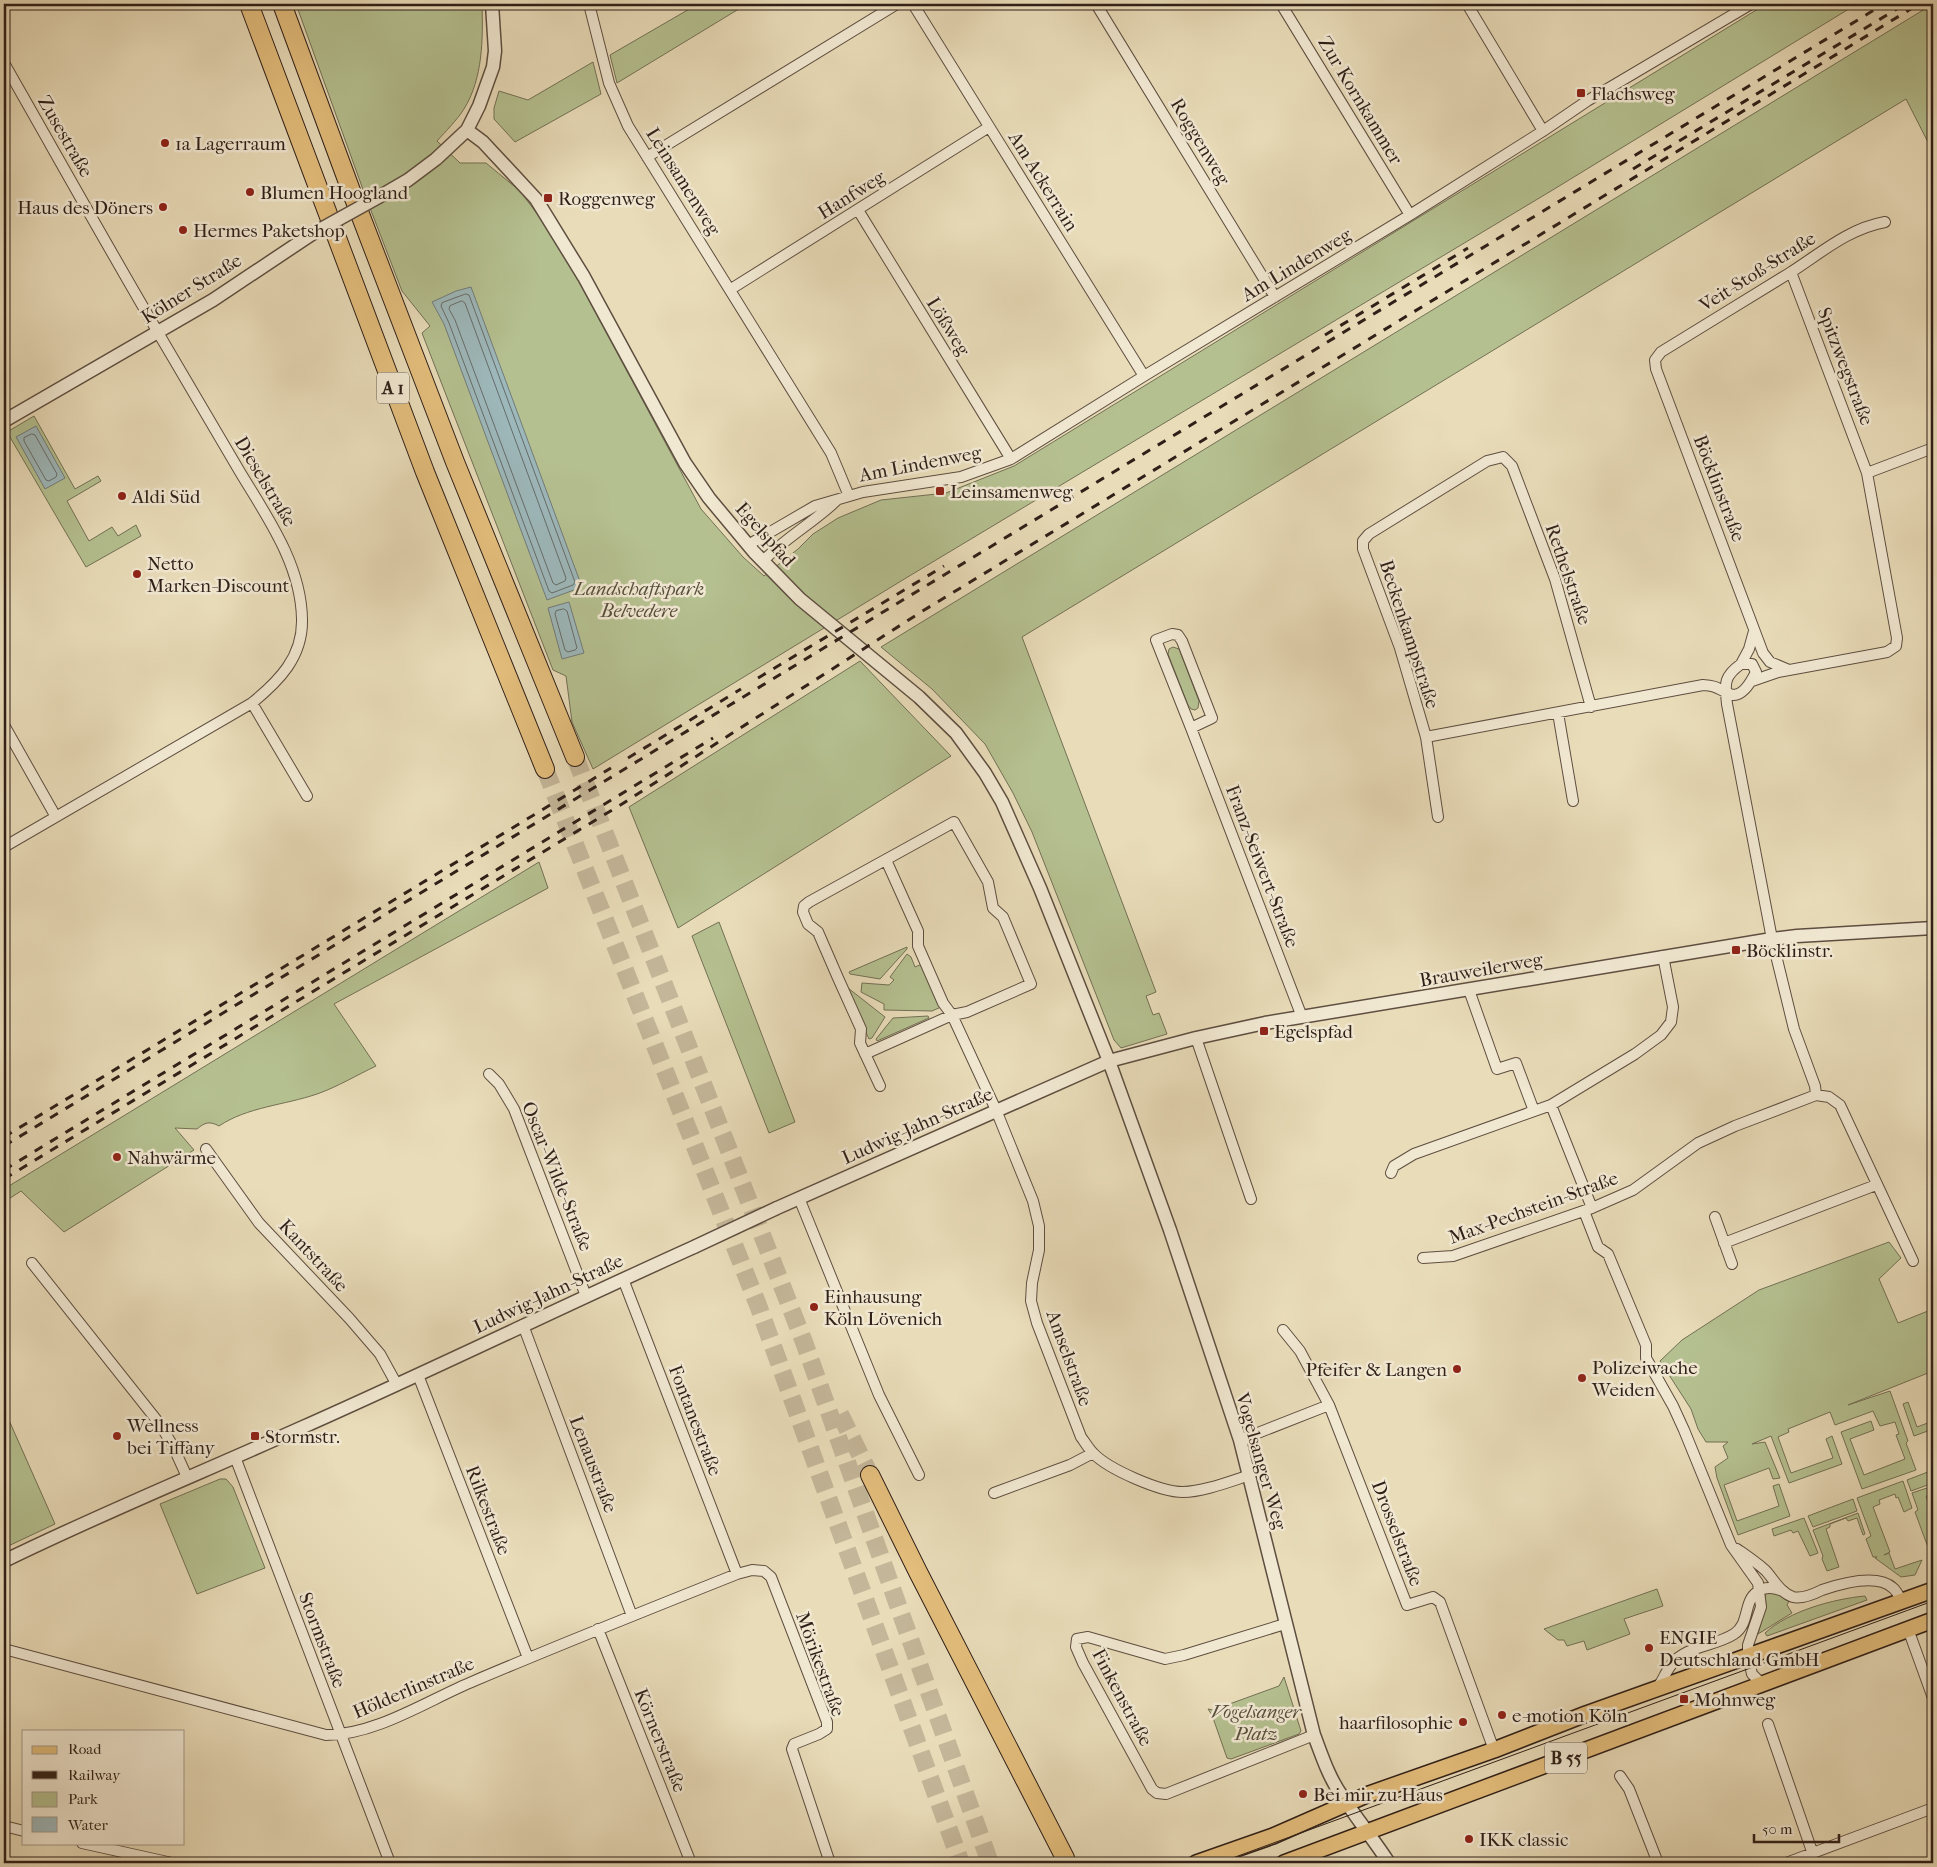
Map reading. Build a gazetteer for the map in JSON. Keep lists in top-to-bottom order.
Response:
{
  "streets": {
    "highway": ["A 1"],
    "main road": ["B 55"],
    "street": [
      "Zur Kornkammer",
      "Zusestraße",
      "Roggenweg",
      "Leinsamenweg",
      "Am Ackerrain",
      "Hanfweg",
      "Am Lindenweg",
      "Veit-Stoß-Straße",
      "Kölner Straße",
      "Lößweg",
      "Spitzwegstraße",
      "Dieselstraße",
      "Böcklinstraße",
      "Egelspfad",
      "Rethelstraße",
      "Beckenkampstraße",
      "Franz-Seiwert-Straße",
      "Brauweilerweg",
      "Ludwig-Jahn-Straße",
      "Oscar-Wilde-Straße",
      "Max-Pechstein-Straße",
      "Kantstraße",
      "Amselstraße",
      "Fontanestraße",
      "Vogelsanger Weg",
      "Lenaustraße",
      "Rilkestraße",
      "Drosselstraße",
      "Stormstraße",
      "Mörikestraße",
      "Hölderlinstraße",
      "Finkenstraße",
      "Körnerstraße"
    ]
  },
  "crossings": [
    ["Zur Kornkammer", "Am Lindenweg"],
    ["Zusestraße", "Kölner Straße"],
    ["Zusestraße", "Dieselstraße"],
    ["Roggenweg", "Am Lindenweg"],
    ["Leinsamenweg", "Hanfweg"],
    ["Leinsamenweg", "Am Lindenweg"],
    ["Am Ackerrain", "Hanfweg"],
    ["Am Ackerrain", "Am Lindenweg"],
    ["Hanfweg", "Lößweg"],
    ["Am Lindenweg", "Lößweg"],
    ["Am Lindenweg", "Egelspfad"],
    ["Veit-Stoß-Straße", "Spitzwegstraße"],
    ["Veit-Stoß-Straße", "Böcklinstraße"],
    ["Kölner Straße", "Dieselstraße"],
    ["Kölner Straße", "Egelspfad"],
    ["Spitzwegstraße", "Böcklinstraße"],
    ["Egelspfad", "Brauweilerweg"],
    ["Egelspfad", "Ludwig-Jahn-Straße"],
    ["Egelspfad", "Vogelsanger Weg"],
    ["Rethelstraße", "Beckenkampstraße"],
    ["Franz-Seiwert-Straße", "Brauweilerweg"],
    ["Brauweilerweg", "Ludwig-Jahn-Straße"],
    ["Brauweilerweg", "Vogelsanger Weg"],
    ["Ludwig-Jahn-Straße", "Oscar-Wilde-Straße"],
    ["Ludwig-Jahn-Straße", "Kantstraße"],
    ["Ludwig-Jahn-Straße", "Amselstraße"],
    ["Ludwig-Jahn-Straße", "Fontanestraße"],
    ["Ludwig-Jahn-Straße", "Vogelsanger Weg"],
    ["Ludwig-Jahn-Straße", "Lenaustraße"],
    ["Ludwig-Jahn-Straße", "Rilkestraße"],
    ["Ludwig-Jahn-Straße", "Stormstraße"],
    ["Amselstraße", "Vogelsanger Weg"],
    ["Fontanestraße", "Mörikestraße"],
    ["Fontanestraße", "Hölderlinstraße"],
    ["Vogelsanger Weg", "Finkenstraße"],
    ["Vogelsanger Weg", "B 55"],
    ["Lenaustraße", "Hölderlinstraße"],
    ["Rilkestraße", "Hölderlinstraße"],
    ["Drosselstraße", "B 55"],
    ["Stormstraße", "Hölderlinstraße"],
    ["Mörikestraße", "Hölderlinstraße"],
    ["Hölderlinstraße", "Körnerstraße"]
  ],
  "parks": ["Landschaftspark Belvedere", "Vogelsanger Platz"],
  "places": {
    "transit": [
      "Flachsweg",
      "Roggenweg",
      "Leinsamenweg",
      "Böcklinstr.",
      "Egelspfad",
      "Stormstr.",
      "Mohnweg"
    ],
    "other": [
      "1a Lagerraum",
      "Blumen Hoogland",
      "Haus des Döners",
      "Hermes Paketshop",
      "Aldi Süd",
      "Netto Marken-Discount",
      "Nahwärme",
      "Einhausung Köln Lövenich",
      "Pfeifer & Langen",
      "Polizeiwache Weiden",
      "Wellness bei Tiffany",
      "ENGIE Deutschland GmbH",
      "e-motion Köln",
      "haarfilosophie",
      "Bei mir zu Haus",
      "IKK classic"
    ]
  },
  "legend": [
    "Road",
    "Railway",
    "Park",
    "Water"
  ],
  "scale_bar": "50 m"
}
